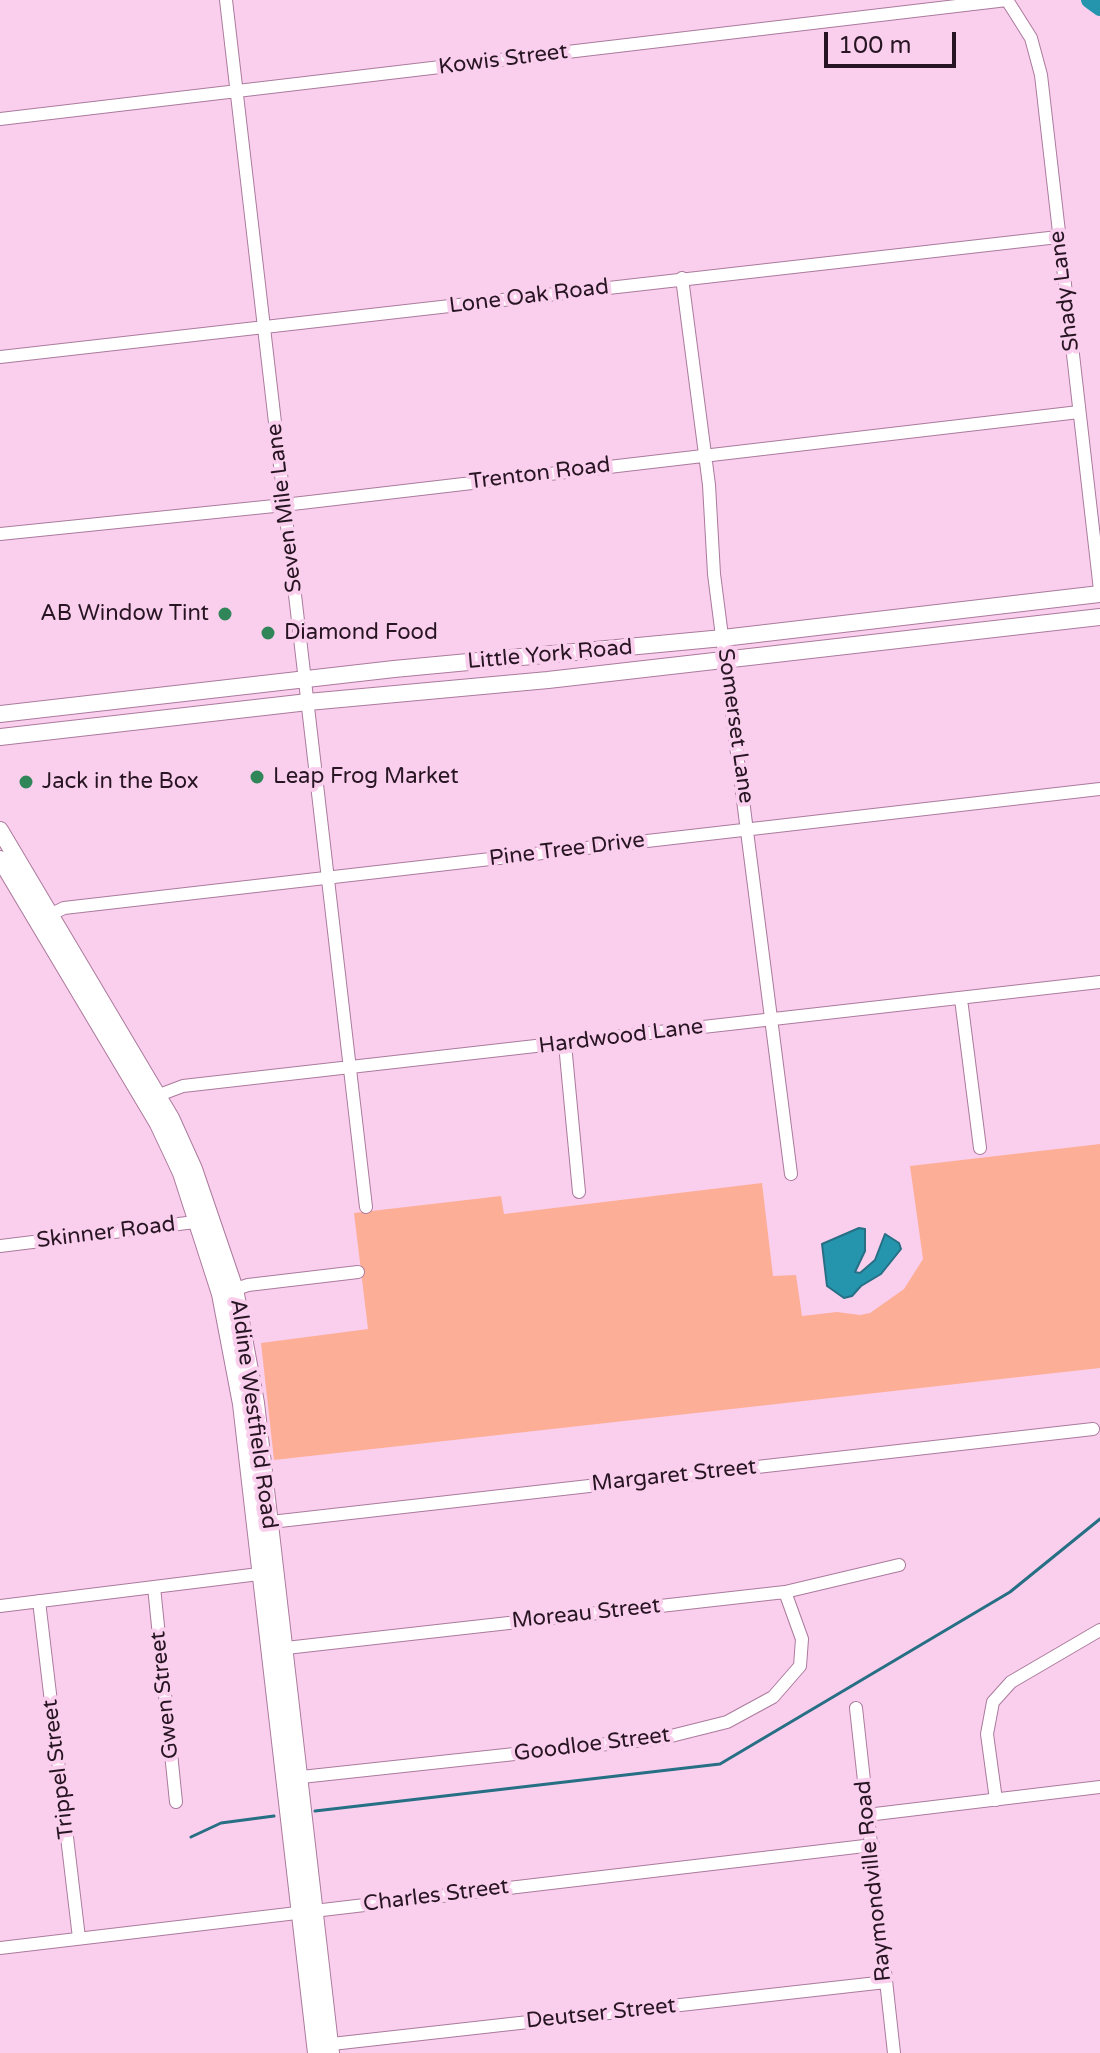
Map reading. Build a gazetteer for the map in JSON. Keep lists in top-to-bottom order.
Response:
{
  "streets": {
    "main road": ["Little York Road", "Aldine Westfield Road"],
    "street": [
      "Kowis Street",
      "Shady Lane",
      "Lone Oak Road",
      "Trenton Road",
      "Seven Mile Lane",
      "Somerset Lane",
      "Pine Tree Drive",
      "Hardwood Lane",
      "Skinner Road",
      "Margaret Street",
      "Moreau Street",
      "Gwen Street",
      "Goodloe Street",
      "Trippel Street",
      "Raymondville Road",
      "Charles Street",
      "Deutser Street"
    ]
  },
  "crossings": [
    ["Kowis Street", "Shady Lane"],
    ["Kowis Street", "Seven Mile Lane"],
    ["Shady Lane", "Lone Oak Road"],
    ["Shady Lane", "Trenton Road"],
    ["Shady Lane", "Little York Road"],
    ["Lone Oak Road", "Seven Mile Lane"],
    ["Lone Oak Road", "Somerset Lane"],
    ["Trenton Road", "Seven Mile Lane"],
    ["Trenton Road", "Somerset Lane"],
    ["Seven Mile Lane", "Little York Road"],
    ["Seven Mile Lane", "Pine Tree Drive"],
    ["Seven Mile Lane", "Hardwood Lane"],
    ["Little York Road", "Somerset Lane"],
    ["Somerset Lane", "Pine Tree Drive"],
    ["Somerset Lane", "Hardwood Lane"],
    ["Pine Tree Drive", "Aldine Westfield Road"],
    ["Hardwood Lane", "Aldine Westfield Road"],
    ["Skinner Road", "Aldine Westfield Road"],
    ["Aldine Westfield Road", "Margaret Street"],
    ["Aldine Westfield Road", "Moreau Street"],
    ["Aldine Westfield Road", "Goodloe Street"],
    ["Aldine Westfield Road", "Charles Street"],
    ["Aldine Westfield Road", "Deutser Street"],
    ["Moreau Street", "Goodloe Street"],
    ["Trippel Street", "Charles Street"],
    ["Raymondville Road", "Charles Street"],
    ["Raymondville Road", "Deutser Street"]
  ],
  "places": [
    "AB Window Tint",
    "Diamond Food",
    "Leap Frog Market",
    "Jack in the Box"
  ],
  "scale_bar": "100 m"
}
